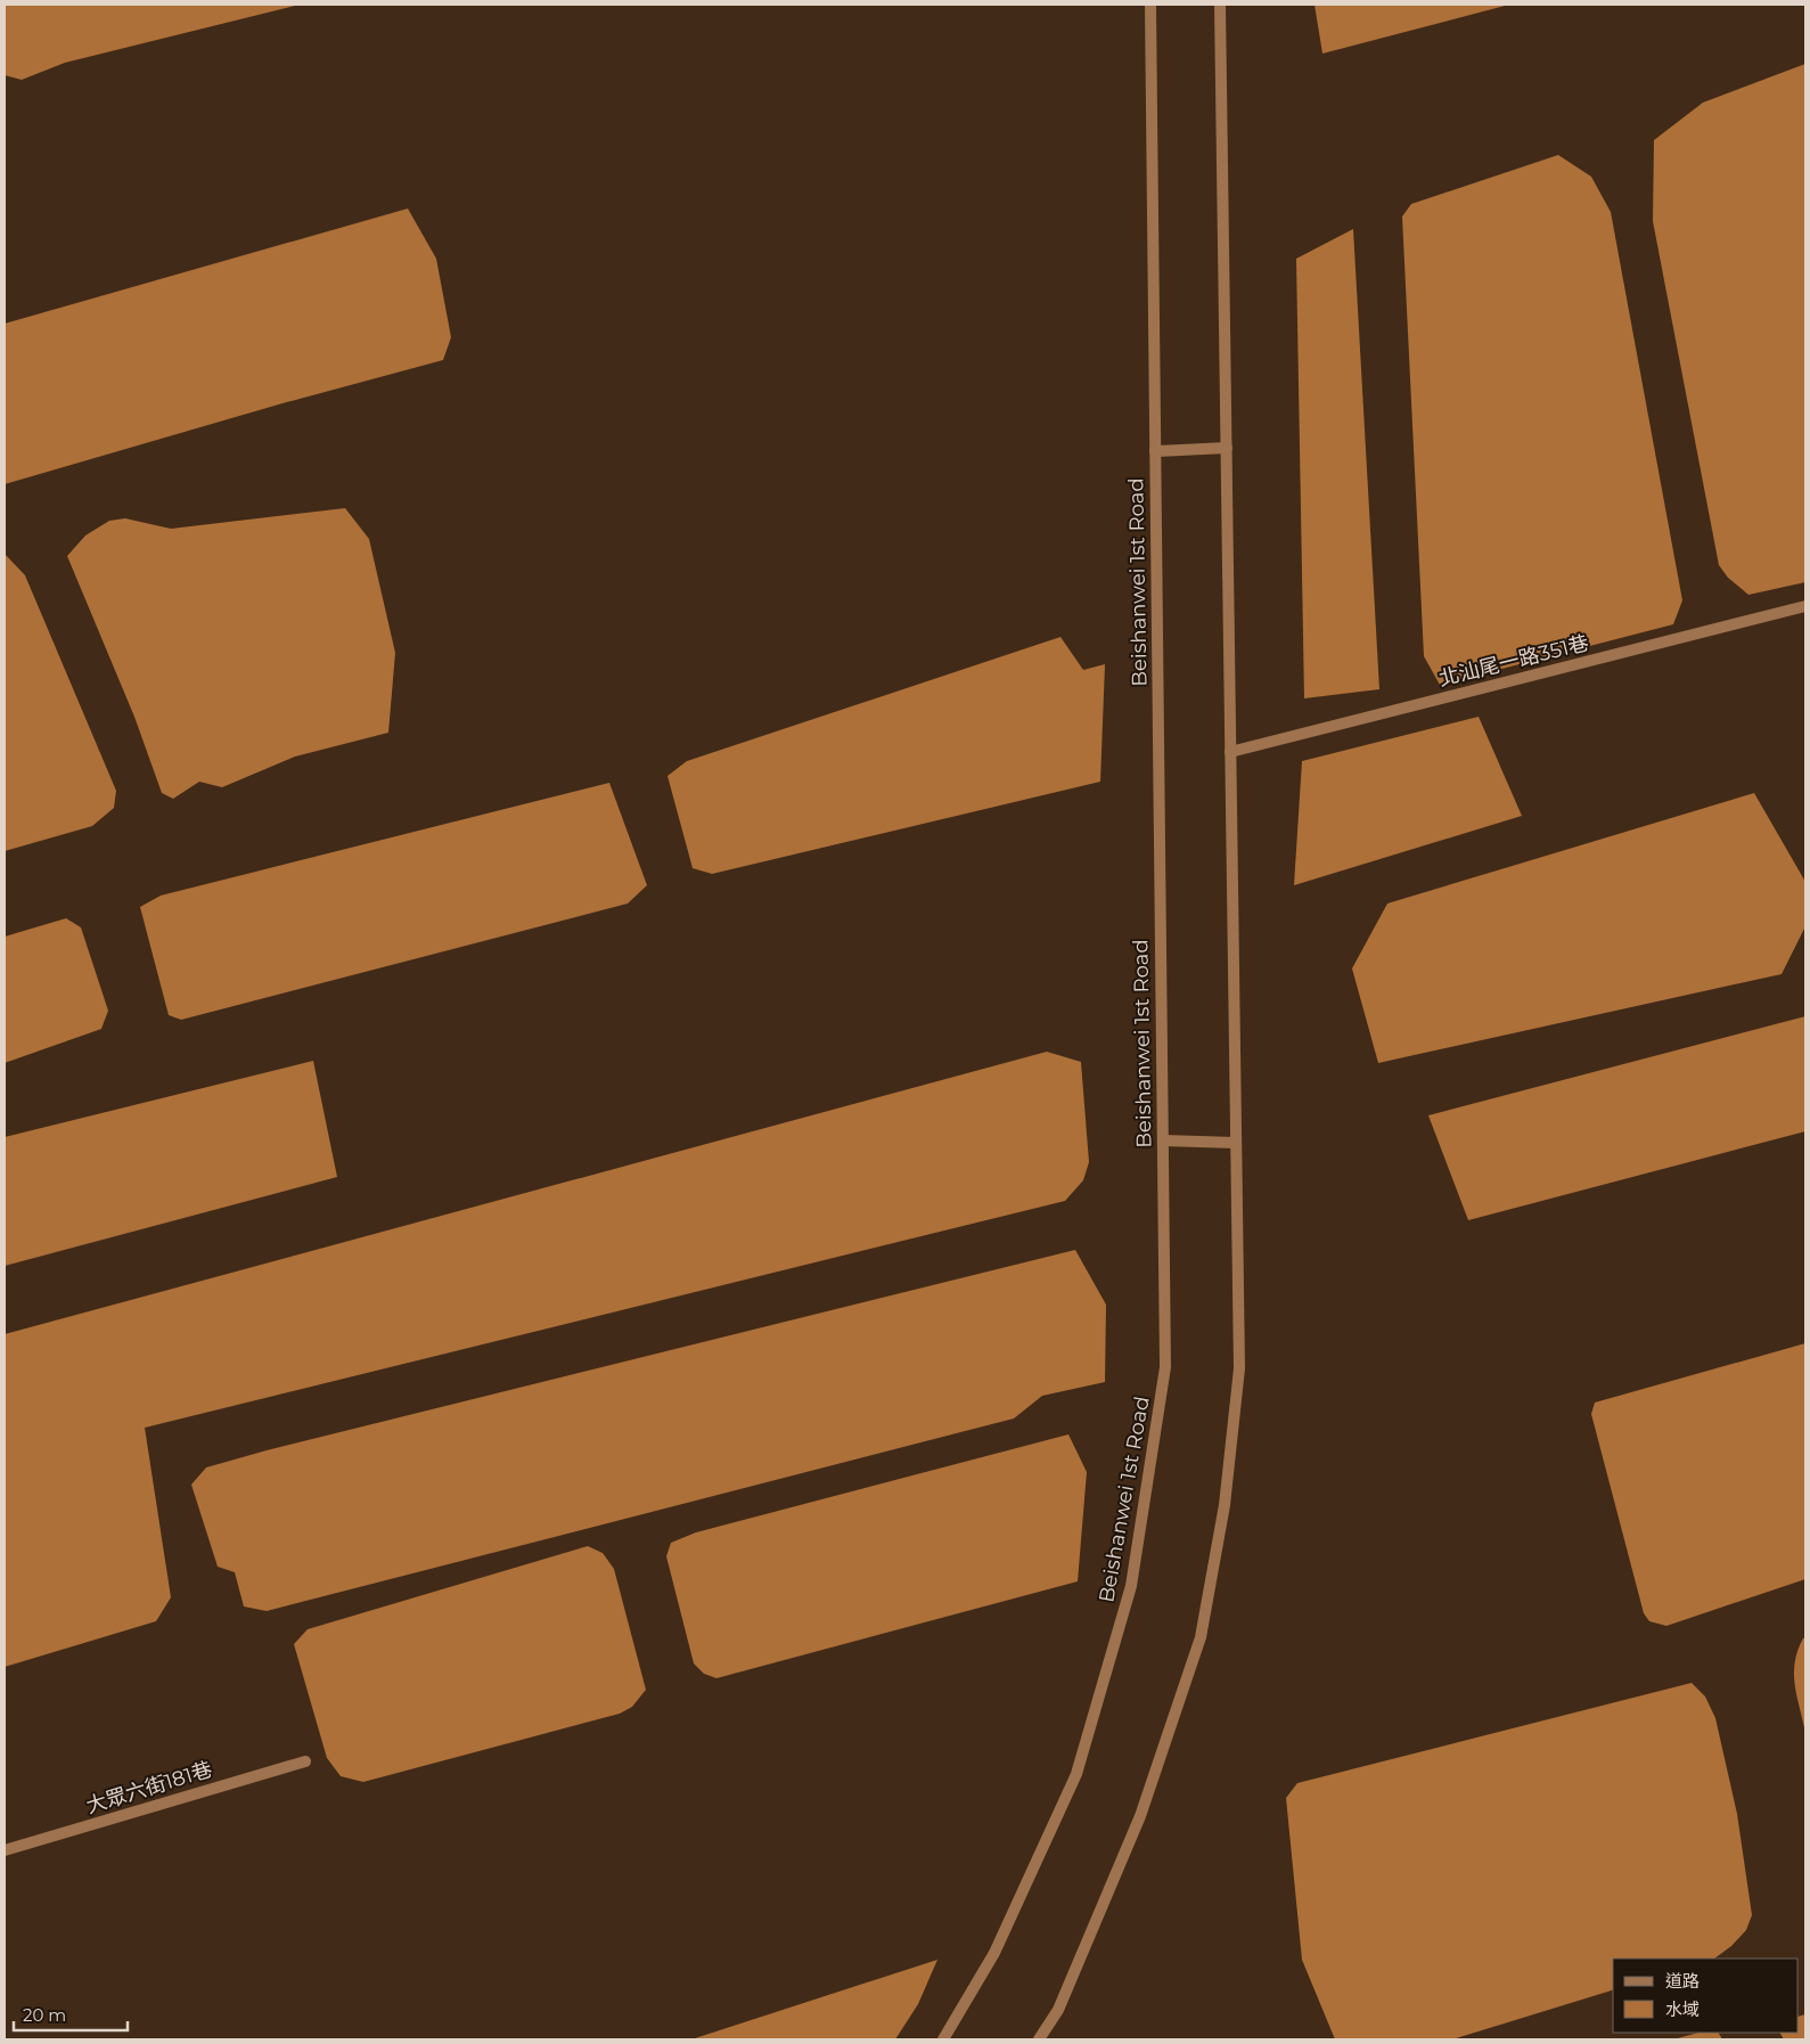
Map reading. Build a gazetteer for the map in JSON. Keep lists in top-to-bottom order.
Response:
{
  "streets": {
    "street": ["Beishanwei 1st Road", "北汕尾一路351巷", "大眾六街181巷"]
  },
  "legend": ["道路", "水域"],
  "scale_bar": "20 m"
}
